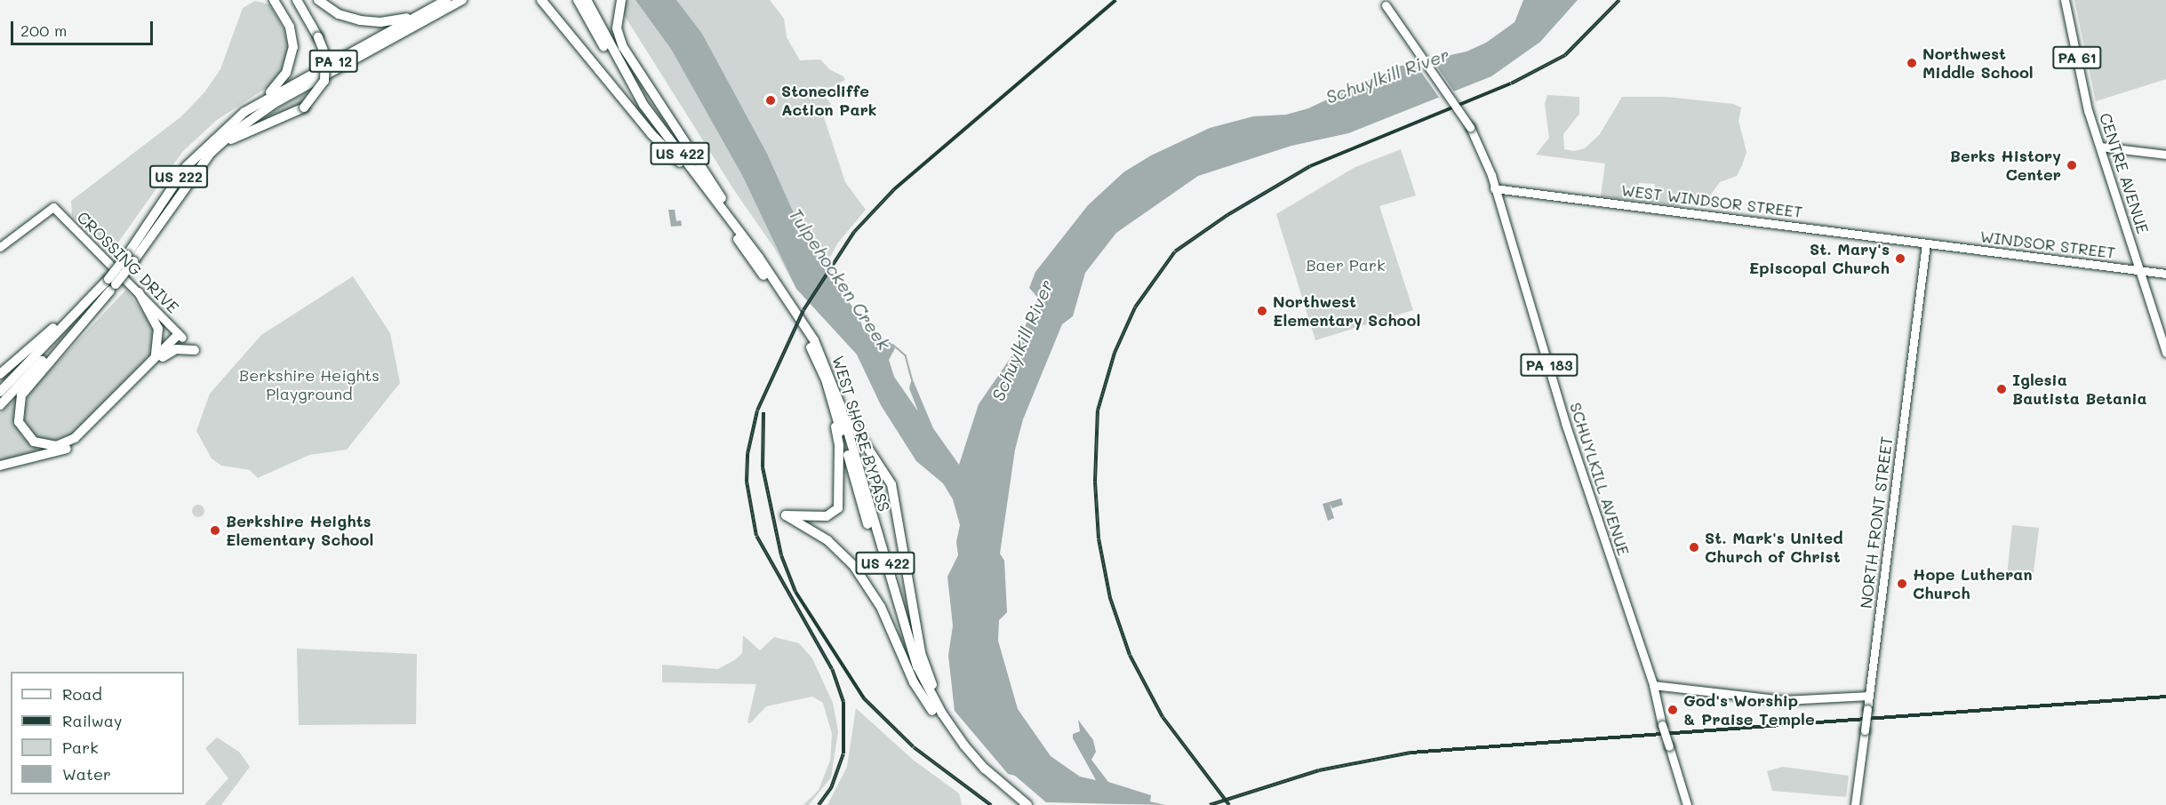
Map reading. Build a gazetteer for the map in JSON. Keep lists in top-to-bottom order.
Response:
{
  "streets": {
    "highway": [
      "PA 12",
      "US 422",
      "US 222",
      "WEST SHORE BYPASS"
    ],
    "main road": [
      "PA 61",
      "CENTRE AVENUE",
      "WEST WINDSOR STREET",
      "WINDSOR STREET",
      "CROSSING DRIVE",
      "PA 183",
      "SCHUYLKILL AVENUE",
      "NORTH FRONT STREET"
    ]
  },
  "crossings": [
    ["PA 12", "US 222"],
    ["US 422", "WEST SHORE BYPASS"],
    ["CENTRE AVENUE", "WINDSOR STREET"],
    ["WEST WINDSOR STREET", "WINDSOR STREET"],
    ["WEST WINDSOR STREET", "SCHUYLKILL AVENUE"],
    ["WEST WINDSOR STREET", "NORTH FRONT STREET"],
    ["WINDSOR STREET", "NORTH FRONT STREET"]
  ],
  "water": ["Schuylkill River", "Tulpehocken Creek"],
  "parks": ["Baer Park", "Berkshire Heights Playground"],
  "places": [
    "Northwest Middle School",
    "Stonecliffe Action Park",
    "Berks History Center",
    "St. Mary's Episcopal Church",
    "Northwest Elementary School",
    "Iglesia Bautista Betania",
    "Berkshire Heights Elementary School",
    "St. Mark's United Church of Christ",
    "Hope Lutheran Church",
    "God's Worship & Praise Temple"
  ],
  "legend": [
    "Road",
    "Railway",
    "Park",
    "Water"
  ],
  "scale_bar": "200 m"
}
